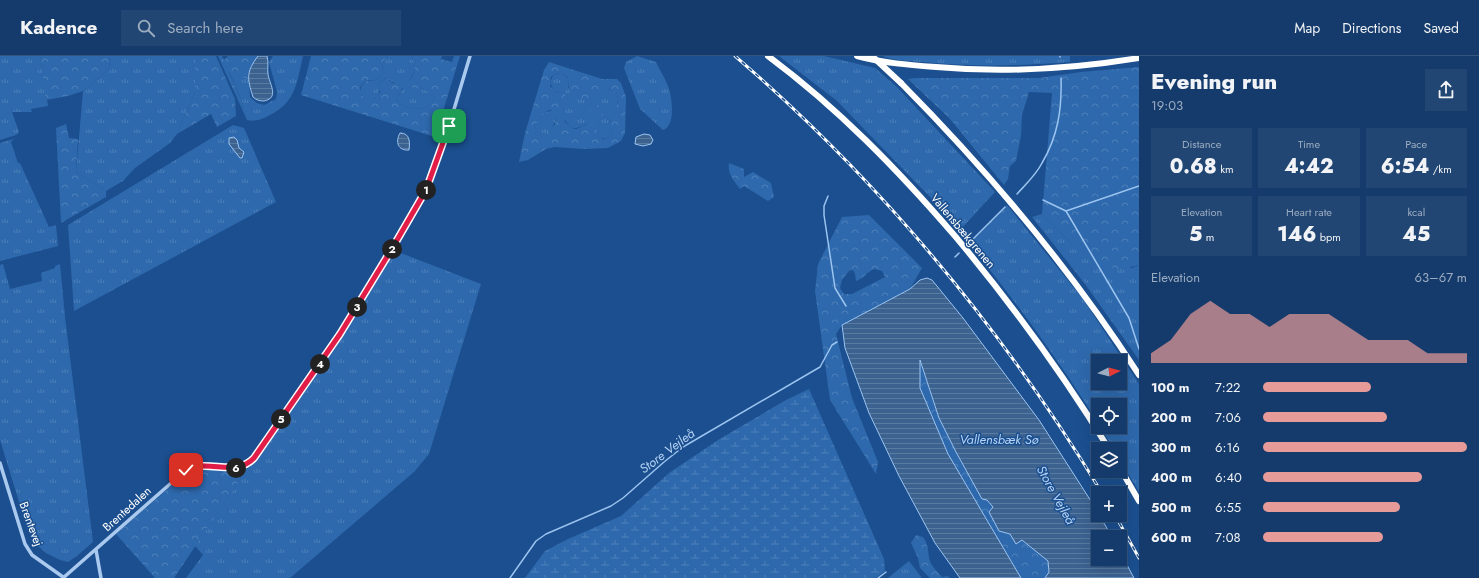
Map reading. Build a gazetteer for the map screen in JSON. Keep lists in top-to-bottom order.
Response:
{
  "streets": {
    "highway": ["Vallensbækgrenen"],
    "street": ["Brentedalen", "Brentevej"]
  },
  "crossings": [
    ["Brentedalen", "Brentevej"]
  ],
  "water": ["Vallensbæk Sø", "Store Vejleå"],
  "north": "right",
  "page": {
    "header": "Kadence",
    "search": "Search here",
    "nav": ["Map", "Directions", "Saved"],
    "heading": ["Evening run", "19:03"],
    "stats": [
      ["Distance", "0.68 km"],
      ["Time", "4:42"],
      ["Pace", "6:54 /km"],
      ["Elevation", "5 m"],
      ["Heart rate", "146 bpm"],
      ["kcal", "45"]
    ],
    "pins": [
      "1",
      "2",
      "3",
      "4",
      "5",
      "6"
    ],
    "chart": ["Elevation", "63–67 m"],
    "map_buttons": ["+", "−"],
    "list": [
      {
        "name": "100 m",
        "note": "7:22"
      },
      {
        "name": "200 m",
        "note": "7:06"
      },
      {
        "name": "300 m",
        "note": "6:16"
      },
      {
        "name": "400 m",
        "note": "6:40"
      },
      {
        "name": "500 m",
        "note": "6:55"
      },
      {
        "name": "600 m",
        "note": "7:08"
      }
    ]
  }
}
